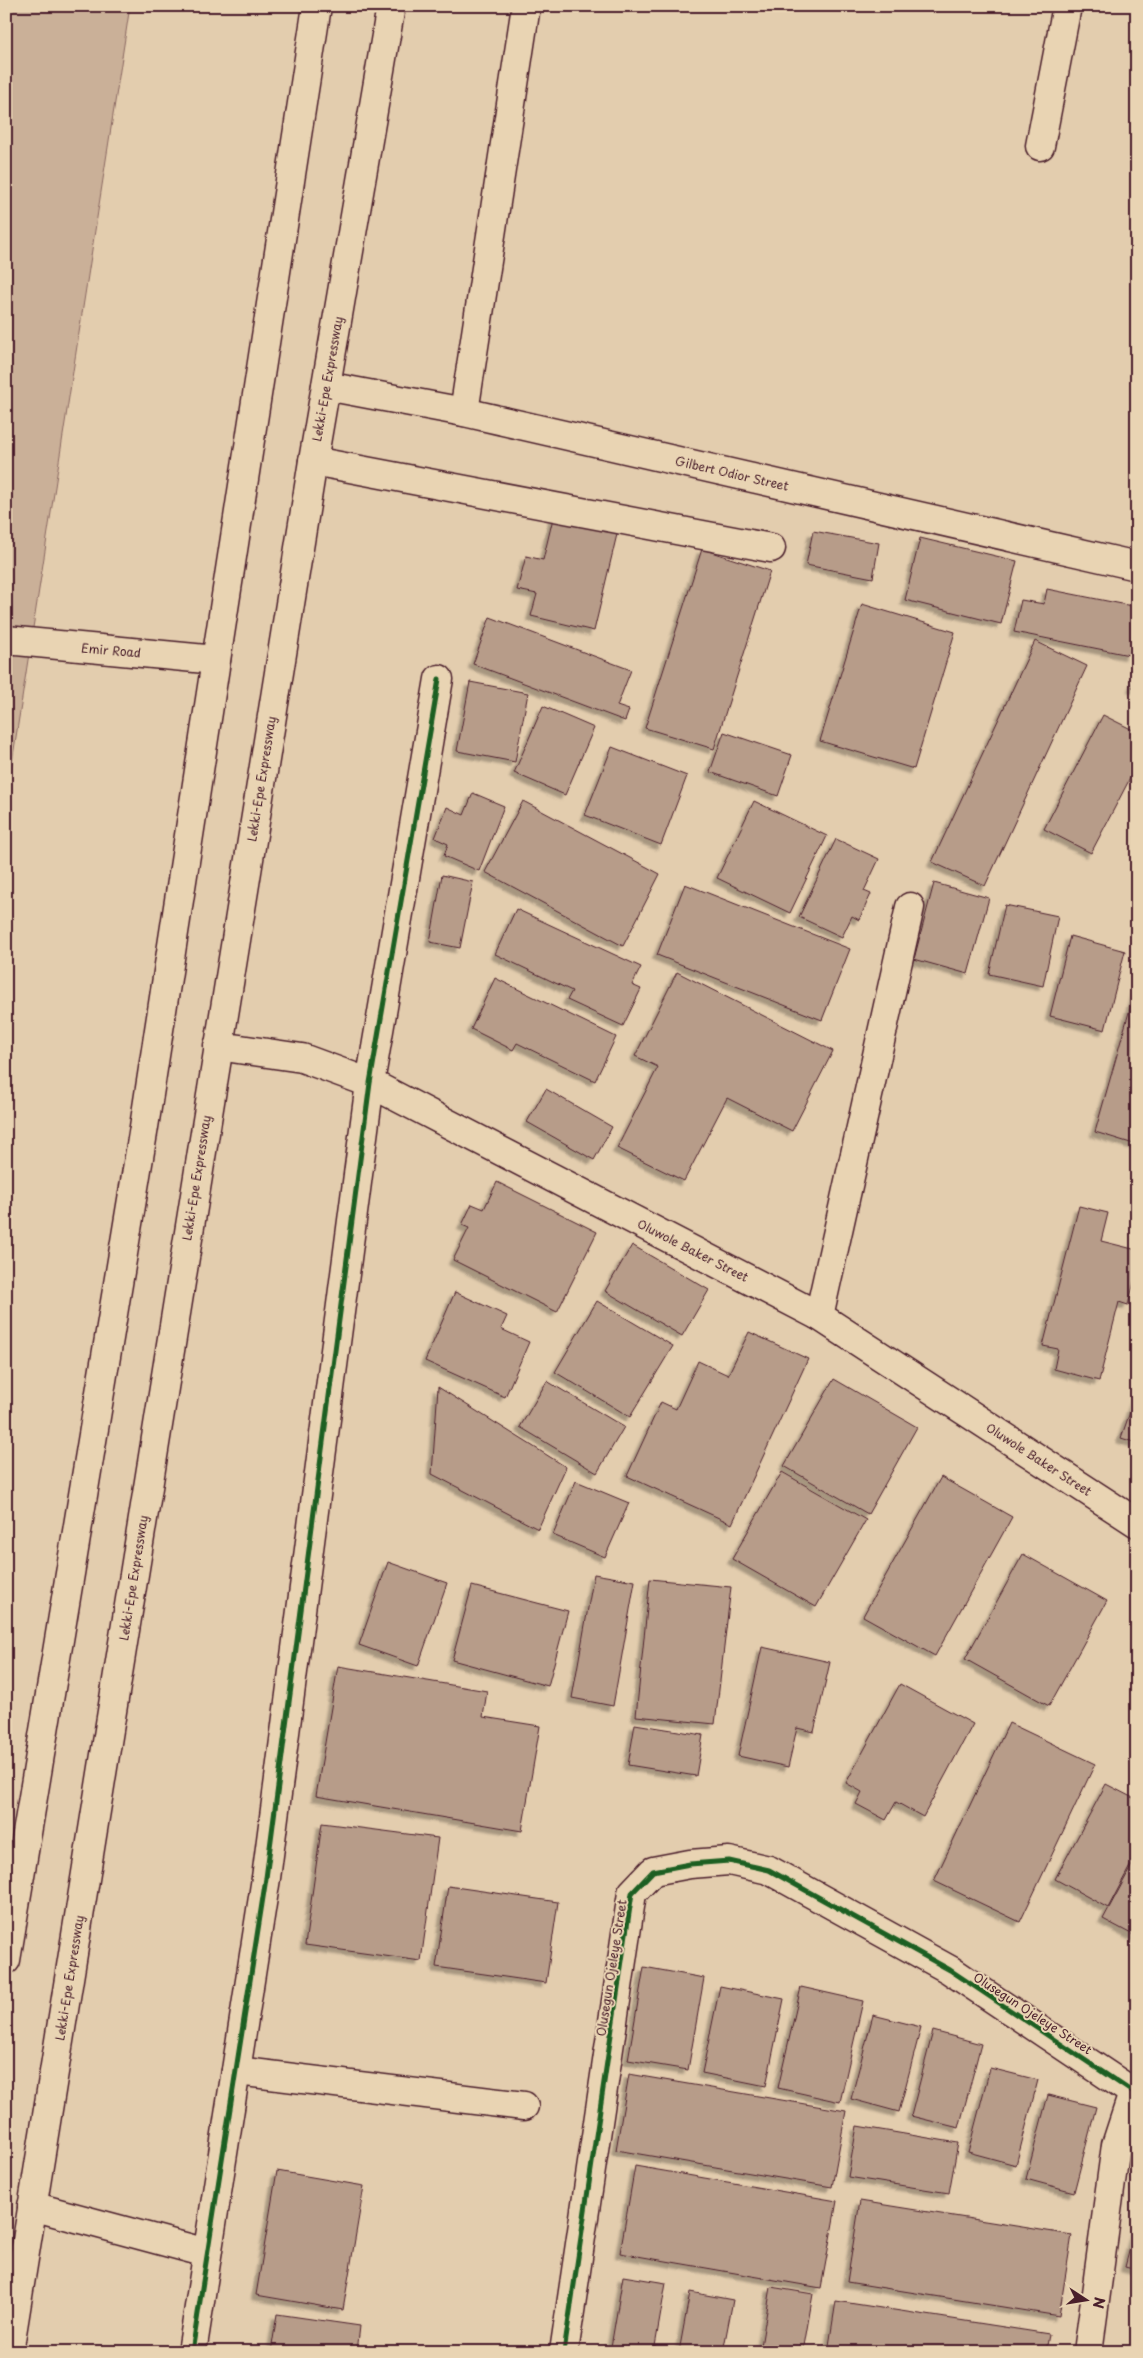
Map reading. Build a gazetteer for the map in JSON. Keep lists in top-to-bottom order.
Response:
{
  "streets": {
    "main road": [
      "Lekki-Epe Expressway",
      "Gilbert Odior Street",
      "Emir Road",
      "Oluwole Baker Street",
      "Olusegun Ojeleye Street"
    ]
  },
  "crossings": [
    ["Lekki-Epe Expressway", "Gilbert Odior Street"],
    ["Lekki-Epe Expressway", "Oluwole Baker Street"]
  ],
  "north": "right"
}
